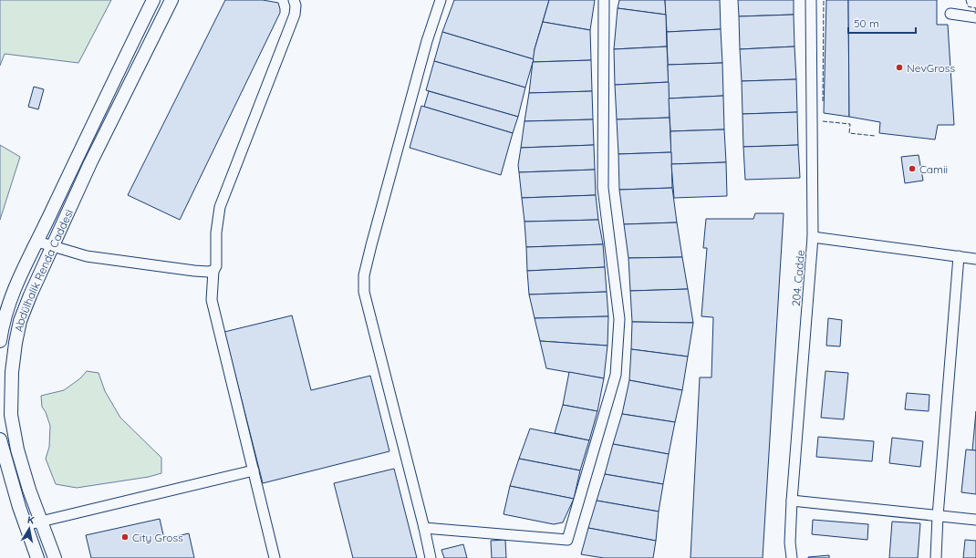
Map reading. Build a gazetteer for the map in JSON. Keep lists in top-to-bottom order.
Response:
{
  "streets": {
    "main road": ["Abdülhalik Renda Caddesi"],
    "street": ["204. Cadde"]
  },
  "places": ["NevGross", "Camii", "City Gross"],
  "scale_bar": "50 m",
  "north": "top"
}
